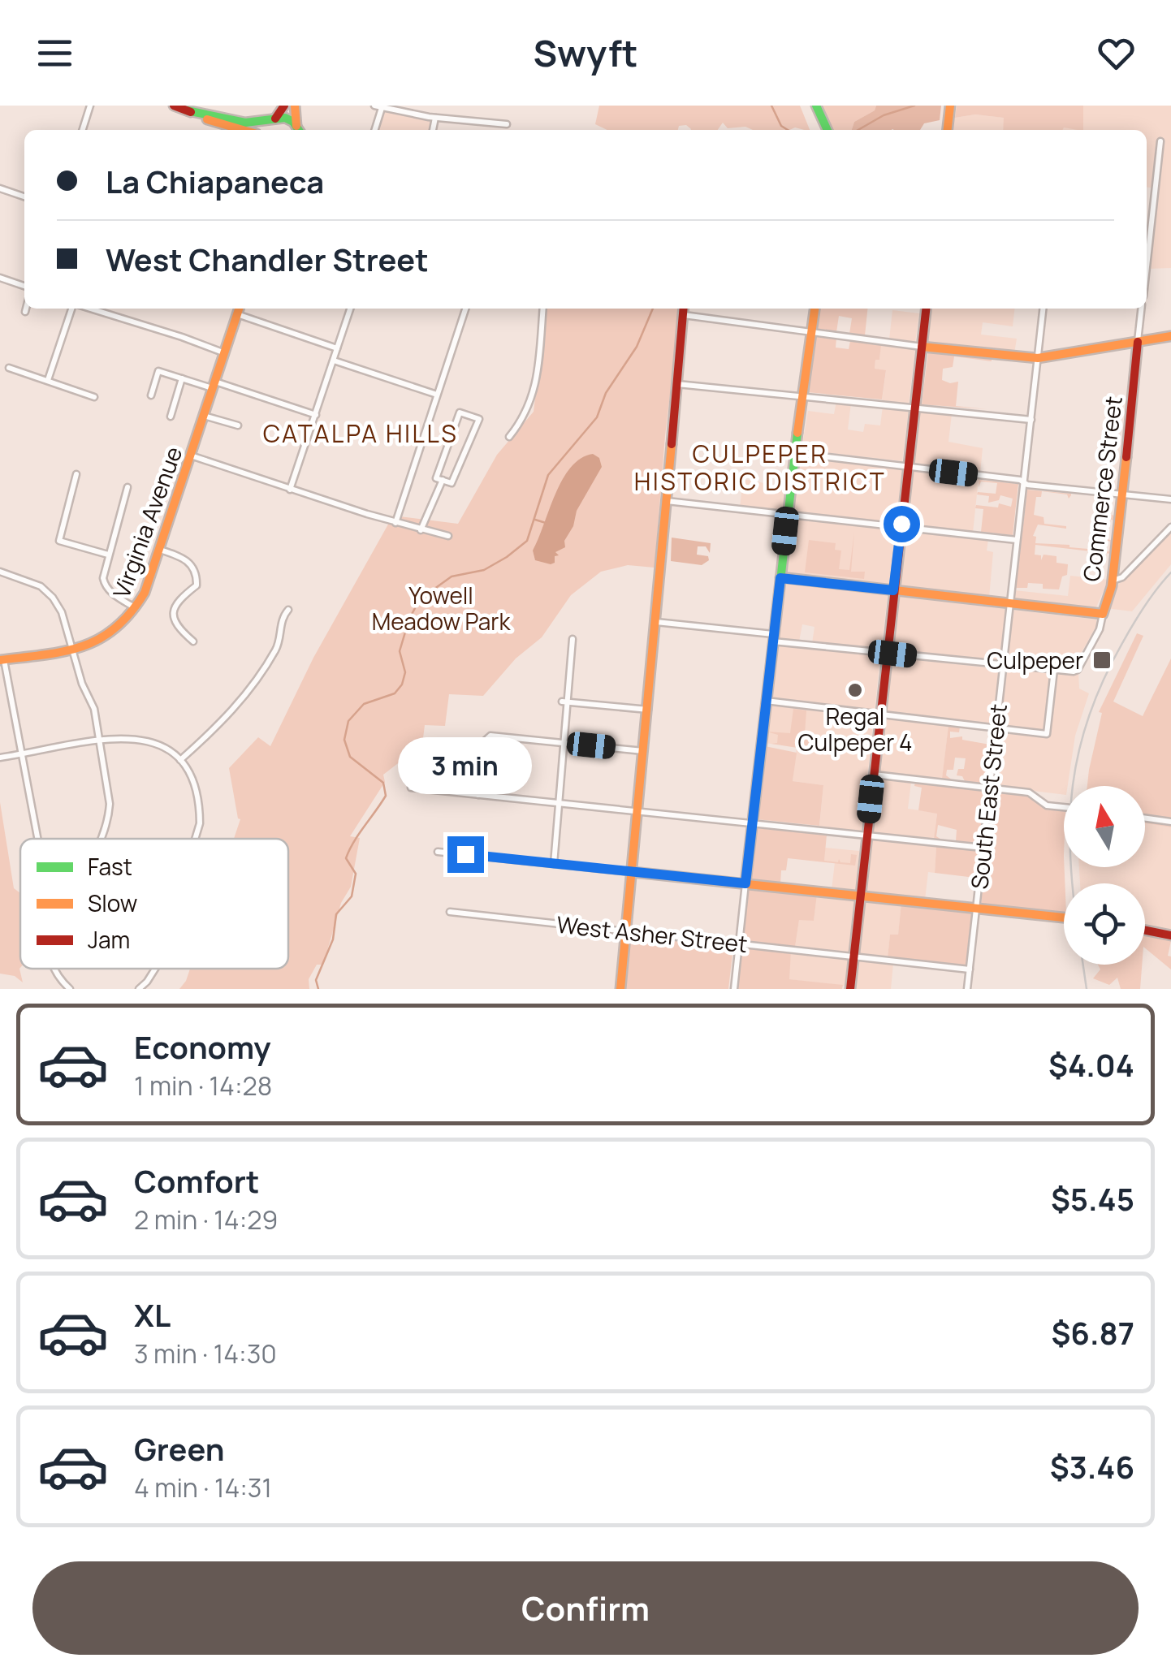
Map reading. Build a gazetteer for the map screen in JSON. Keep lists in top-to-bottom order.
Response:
{
  "streets": {
    "street": [
      "Commerce Street",
      "Virginia Avenue",
      "South East Street",
      "West Asher Street"
    ]
  },
  "crossings": [
    ["South East Street", "West Asher Street"]
  ],
  "districts": ["CATALPA HILLS", "CULPEPER HISTORIC DISTRICT"],
  "parks": ["Yowell Meadow Park"],
  "places": {
    "transit": ["Culpeper"],
    "other": ["Regal Culpeper 4"]
  },
  "legend": ["Fast", "Slow", "Jam"],
  "north": "top",
  "page": {
    "header": "Swyft",
    "banner": ["La Chiapaneca", "West Chandler Street"],
    "bubble": "3 min",
    "list": [
      {
        "name": "Economy",
        "note": "1 min · 14:28",
        "value": "$4.04"
      },
      {
        "name": "Comfort",
        "note": "2 min · 14:29",
        "value": "$5.45"
      },
      {
        "name": "XL",
        "note": "3 min · 14:30",
        "value": "$6.87"
      },
      {
        "name": "Green",
        "note": "4 min · 14:31",
        "value": "$3.46"
      }
    ],
    "buttons": "Confirm"
  }
}
